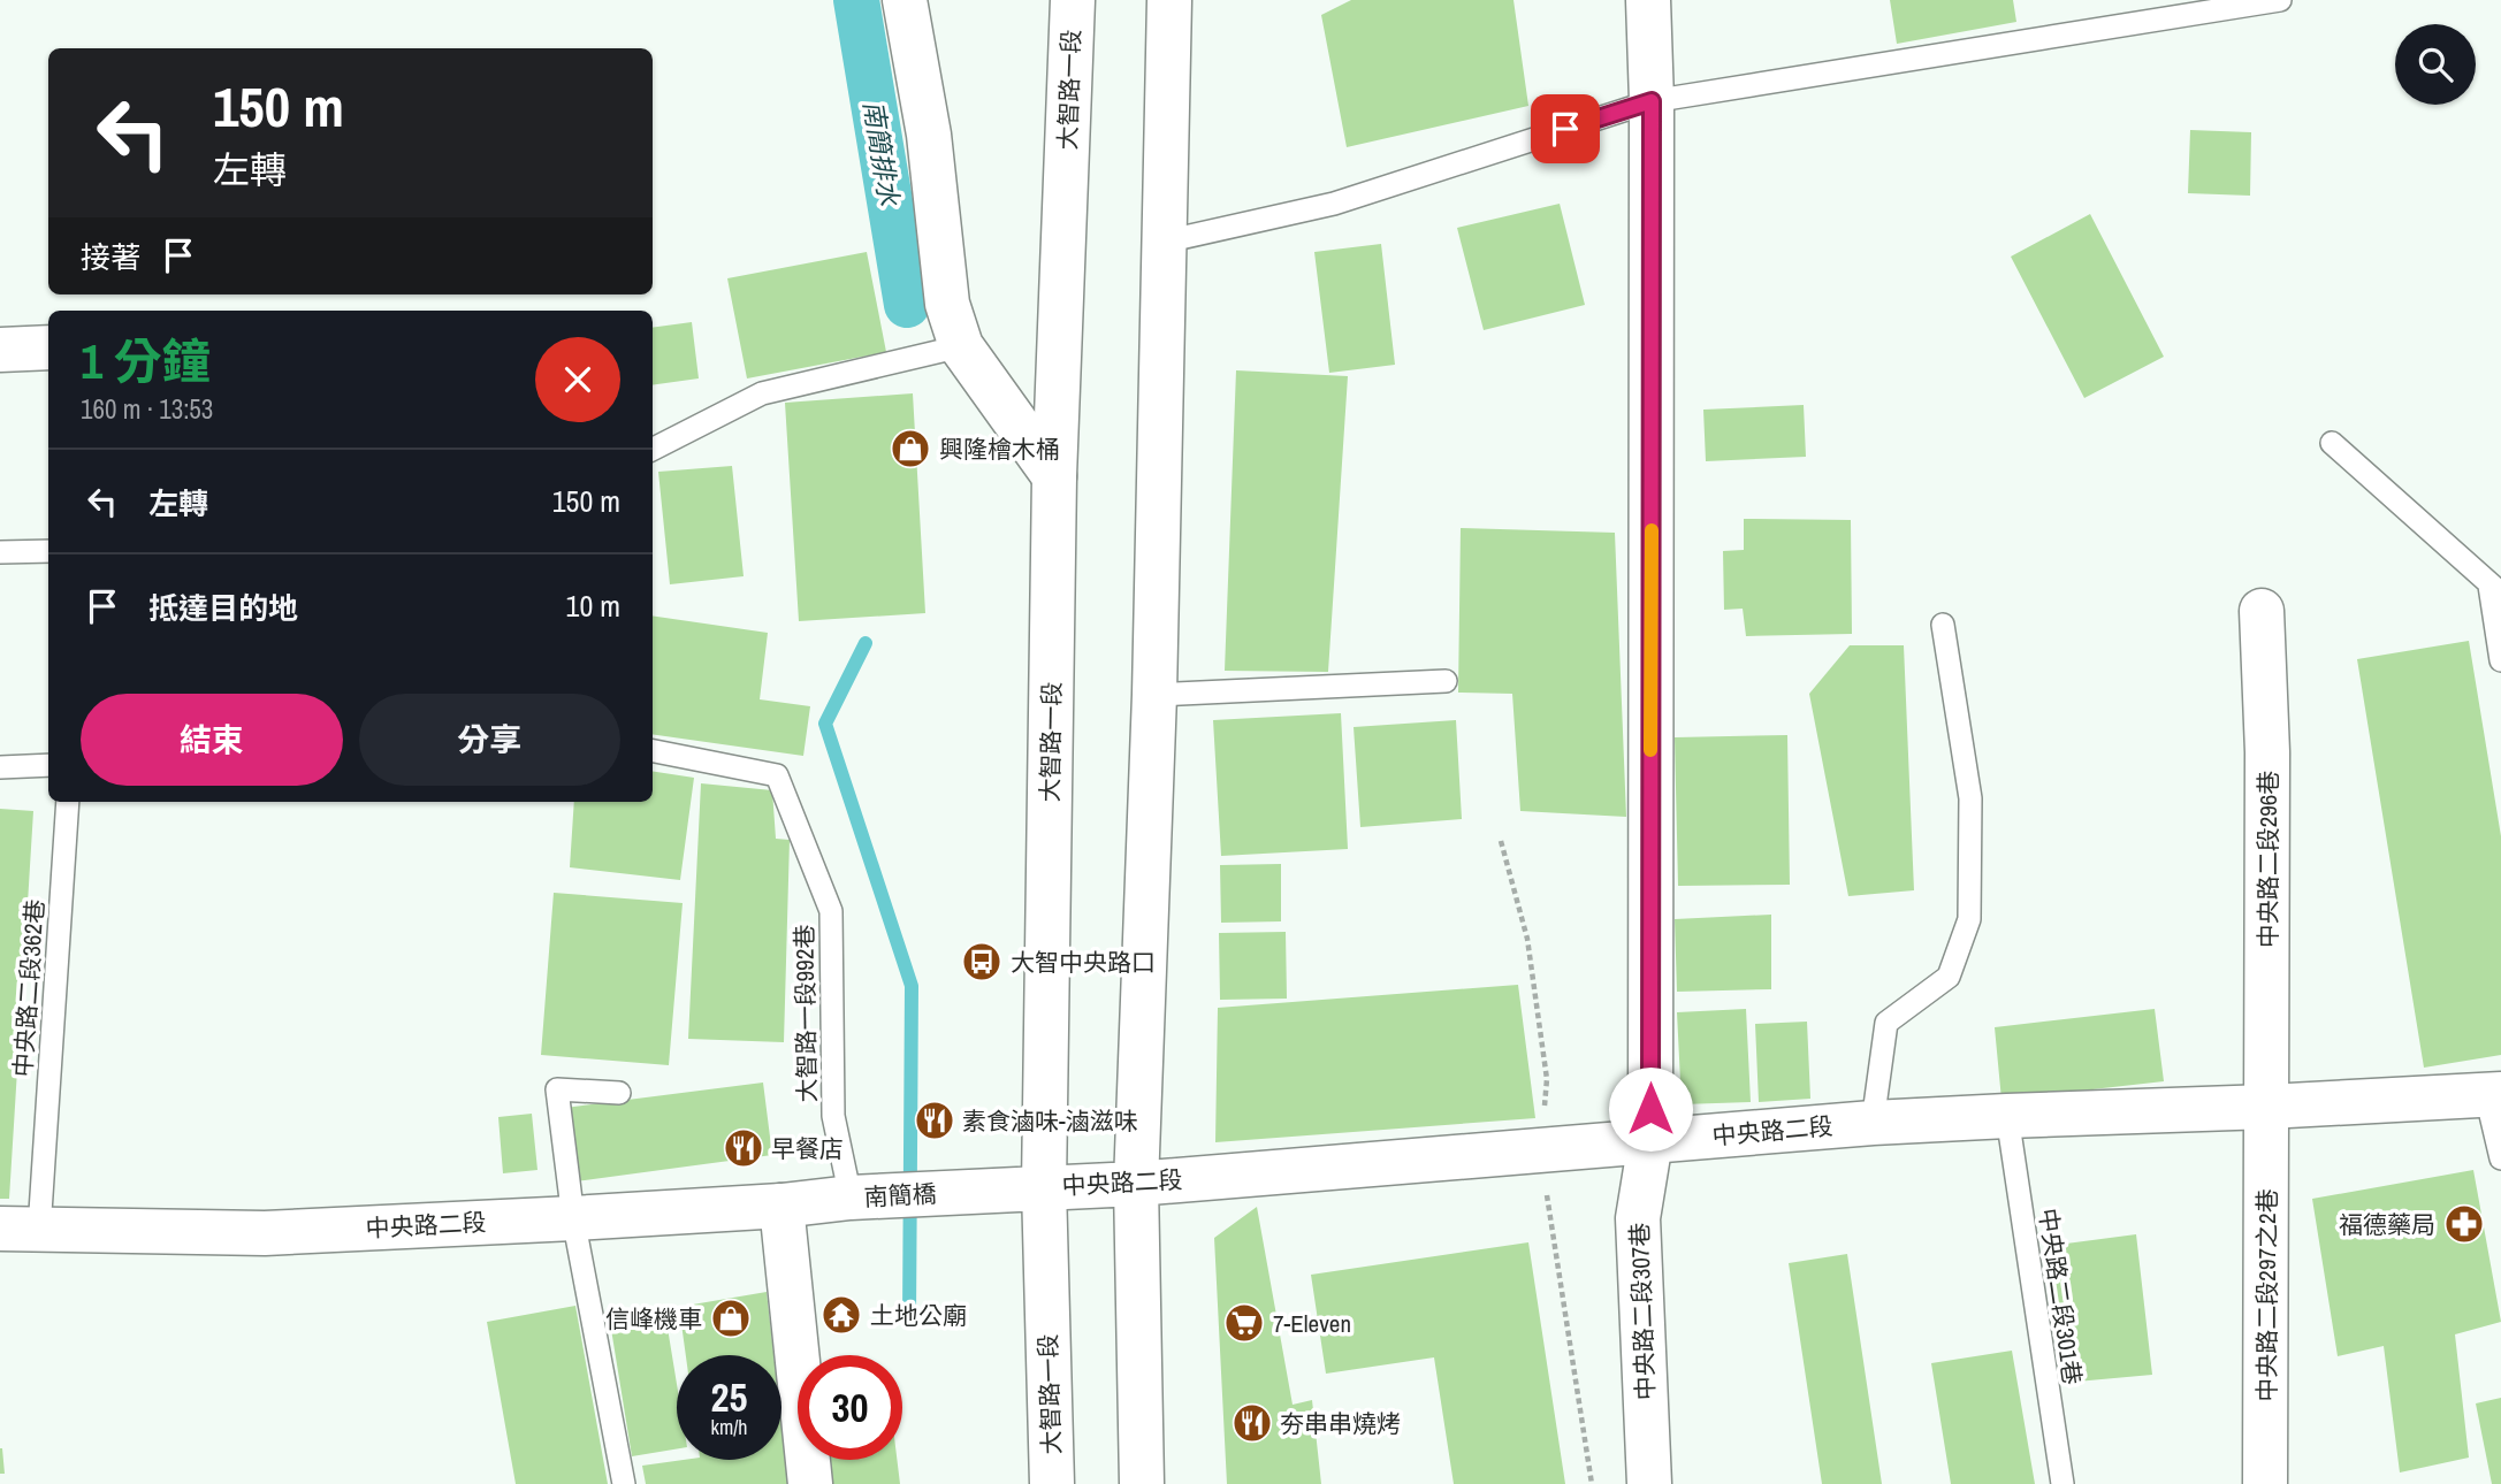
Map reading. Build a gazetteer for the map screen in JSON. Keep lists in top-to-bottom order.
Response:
{
  "streets": {
    "street": [
      "大智路一段",
      "中央路二段296巷",
      "中央路二段",
      "南簡橋",
      "中央路二段297之2巷",
      "中央路二段307巷"
    ],
    "lane": ["中央路二段362巷", "大智路一段992巷", "中央路二段301巷"]
  },
  "crossings": [
    ["大智路一段", "中央路二段"],
    ["中央路二段296巷", "中央路二段"],
    ["中央路二段296巷", "中央路二段297之2巷"],
    ["中央路二段362巷", "中央路二段"],
    ["大智路一段992巷", "中央路二段"],
    ["大智路一段992巷", "南簡橋"],
    ["中央路二段", "南簡橋"],
    ["中央路二段", "中央路二段297之2巷"],
    ["中央路二段", "中央路二段301巷"],
    ["中央路二段", "中央路二段307巷"]
  ],
  "water": ["南簡排水"],
  "places": {
    "shop": ["興隆檜木桶", "信峰機車"],
    "bus stop": ["大智中央路口"],
    "restaurant": ["素食滷味-滷滋味", "早餐店", "夯串串燒烤"],
    "pharmacy": ["福德藥局"],
    "temple": ["土地公廟"],
    "supermarket": ["7-Eleven"]
  },
  "page": {
    "turn": ["150 m", "左轉"],
    "then": "接著",
    "heading": ["1 分鐘", "160 m · 13:53"],
    "list": [
      {
        "name": "左轉",
        "value": "150 m"
      },
      {
        "name": "抵達目的地",
        "value": "10 m"
      }
    ],
    "buttons": ["結束", "分享"],
    "speed": "25 km/h",
    "limit": "30"
  }
}
